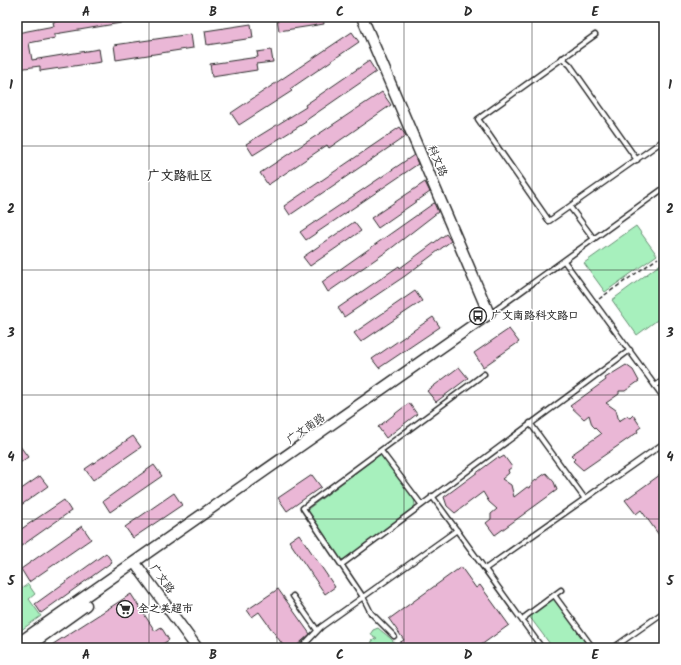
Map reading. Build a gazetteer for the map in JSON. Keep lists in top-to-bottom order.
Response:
{
  "streets": {
    "street": ["科文路", "广文南路", "广文路"]
  },
  "crossings": [
    ["科文路", "广文南路"],
    ["广文南路", "广文路"]
  ],
  "districts": ["广文路社区"],
  "places": {
    "bus stop": ["广文南路科文路口"],
    "supermarket": ["全之美超市"]
  },
  "grid": {
    "columns": [
      "A",
      "B",
      "C",
      "D",
      "E"
    ],
    "rows": [
      "1",
      "2",
      "3",
      "4",
      "5"
    ]
  }
}
